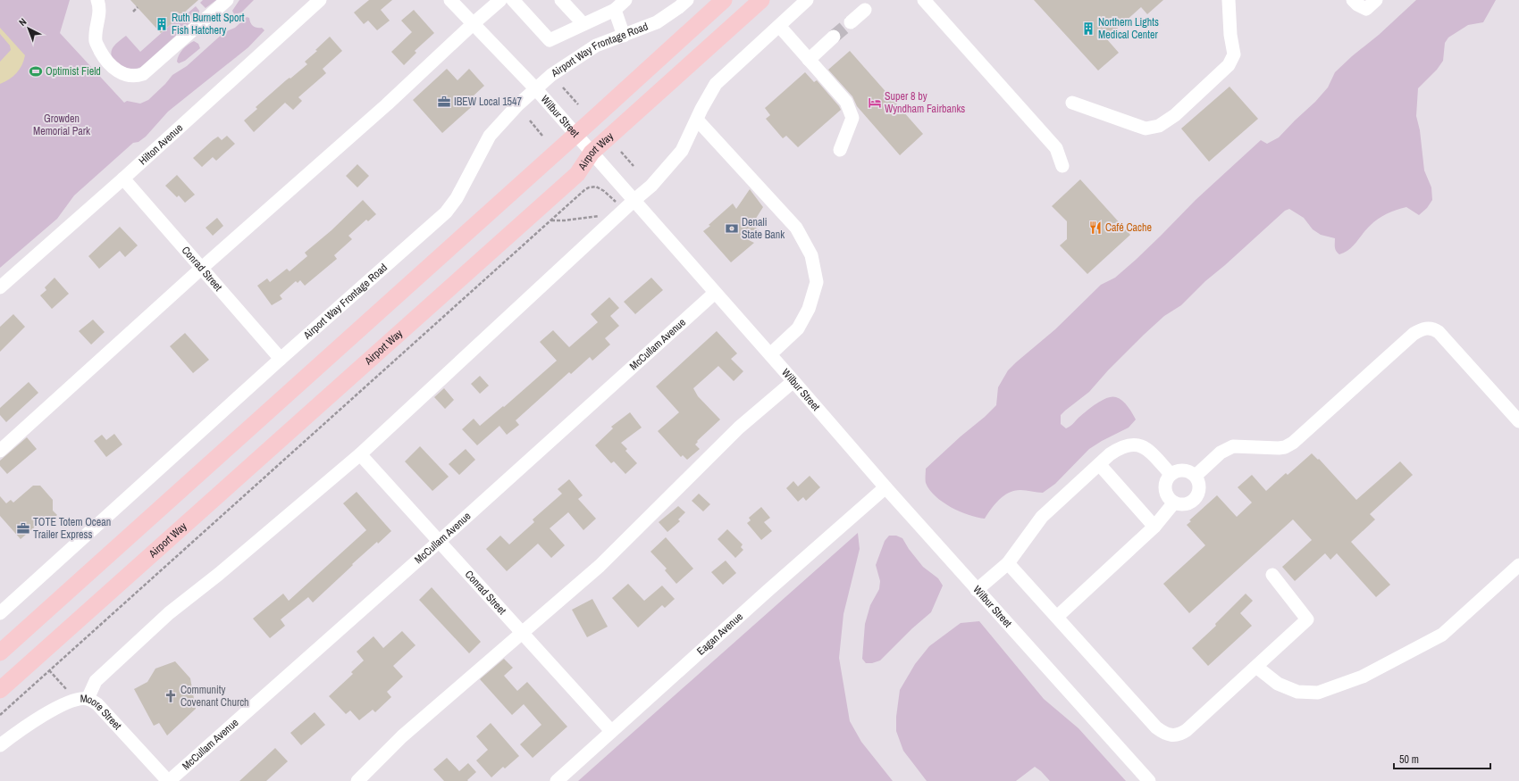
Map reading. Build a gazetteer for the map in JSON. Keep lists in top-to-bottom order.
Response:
{
  "streets": {
    "main road": ["Airport Way"],
    "street": [
      "Airport Way Frontage Road",
      "Wilbur Street",
      "Hilton Avenue",
      "Conrad Street",
      "McCullam Avenue",
      "Eagan Avenue",
      "Moore Street"
    ]
  },
  "crossings": [
    ["Airport Way Frontage Road", "Wilbur Street"],
    ["Airport Way Frontage Road", "Conrad Street"],
    ["Wilbur Street", "Airport Way"],
    ["Wilbur Street", "McCullam Avenue"],
    ["Wilbur Street", "Eagan Avenue"],
    ["Hilton Avenue", "Conrad Street"],
    ["Conrad Street", "McCullam Avenue"],
    ["Conrad Street", "Eagan Avenue"],
    ["McCullam Avenue", "Moore Street"]
  ],
  "parks": ["Growden Memorial Park"],
  "places": {
    "building": ["Ruth Burnett Sport Fish Hatchery", "Northern Lights Medical Center"],
    "sports": ["Optimist Field"],
    "office": ["IBEW Local 1547", "TOTE Totem Ocean Trailer Express"],
    "hotel": ["Super 8 by Wyndham Fairbanks"],
    "restaurant": ["Café Cache"],
    "bank": ["Denali State Bank"],
    "church": ["Community Covenant Church"]
  },
  "scale_bar": "50 m",
  "north": "top left"
}
